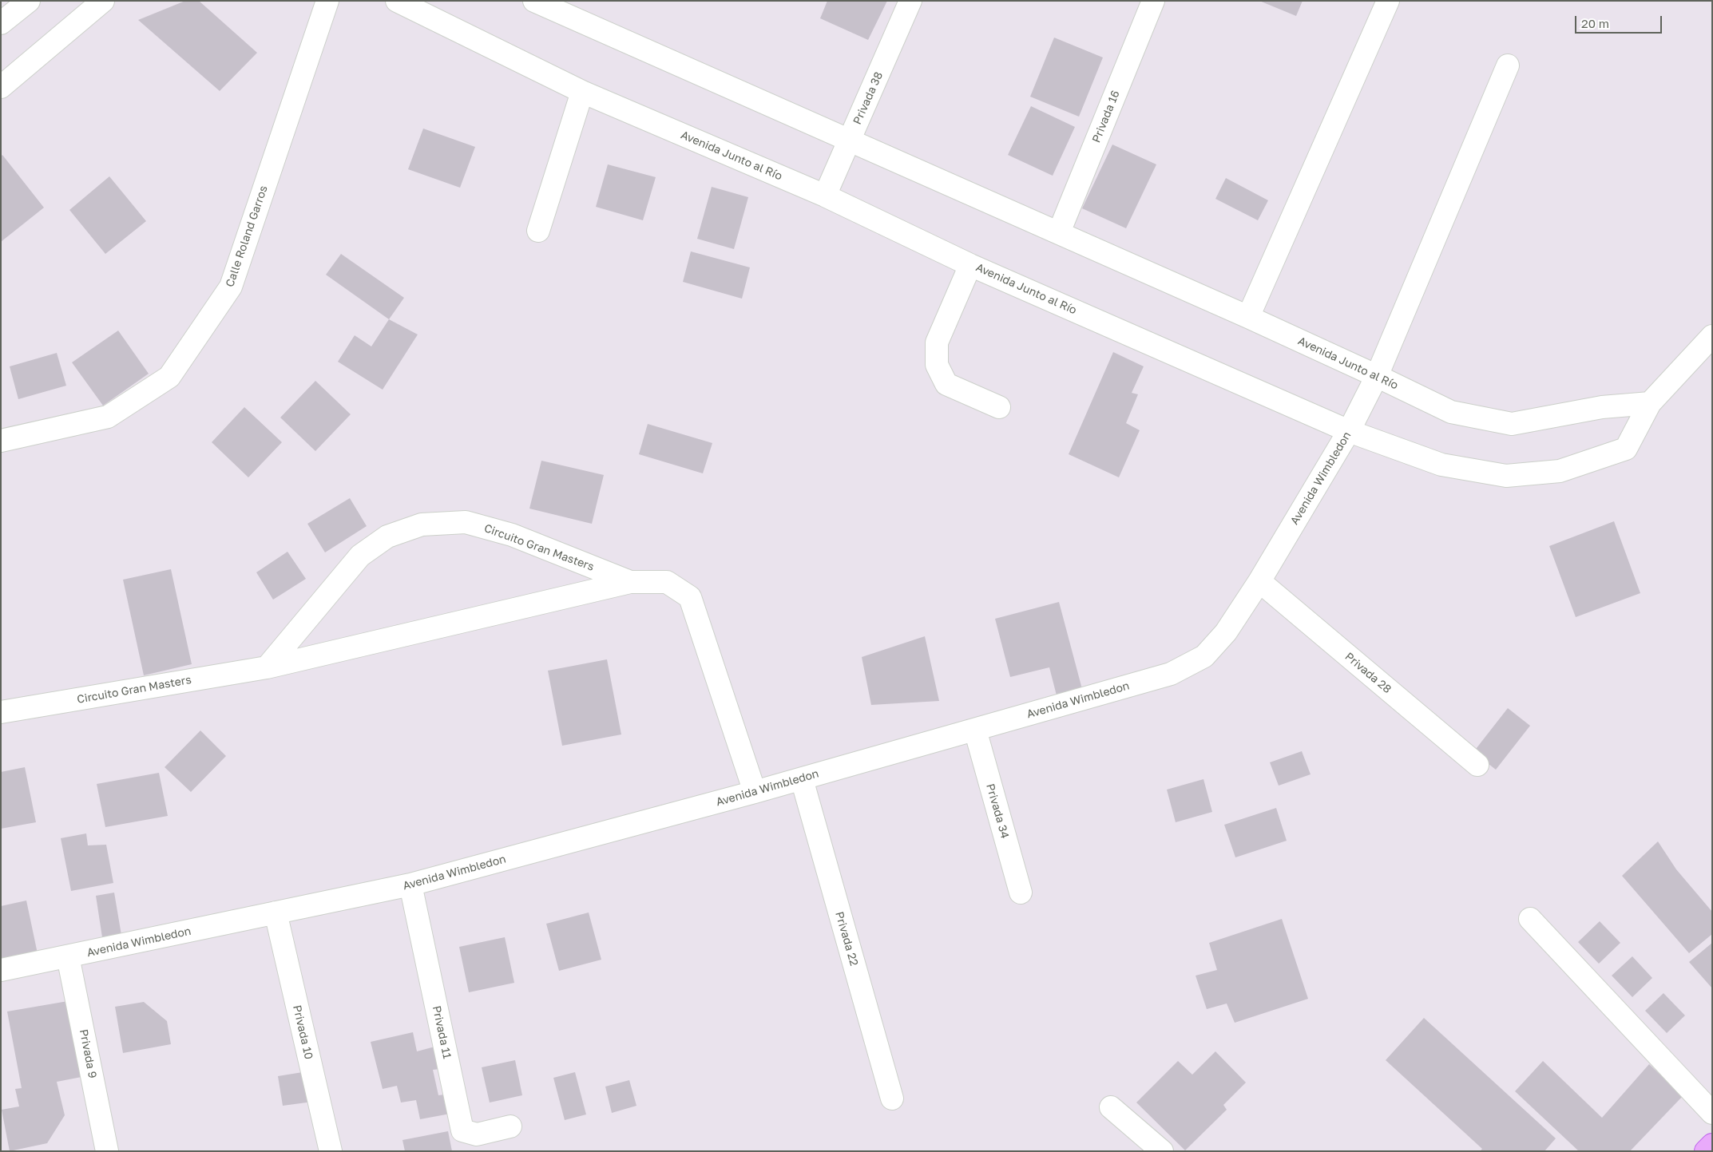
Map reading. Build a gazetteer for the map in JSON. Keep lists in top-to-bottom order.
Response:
{
  "streets": {
    "street": [
      "Privada 38",
      "Privada 16",
      "Avenida Junto al Río",
      "Calle Roland Garros",
      "Avenida Wimbledon",
      "Circuito Gran Masters",
      "Privada 28",
      "Privada 34",
      "Privada 22",
      "Privada 10",
      "Privada 11",
      "Privada 9"
    ]
  },
  "crossings": [
    ["Privada 38", "Avenida Junto al Río"],
    ["Privada 16", "Avenida Junto al Río"],
    ["Avenida Junto al Río", "Avenida Wimbledon"],
    ["Avenida Wimbledon", "Circuito Gran Masters"],
    ["Avenida Wimbledon", "Privada 28"],
    ["Avenida Wimbledon", "Privada 34"],
    ["Avenida Wimbledon", "Privada 22"],
    ["Avenida Wimbledon", "Privada 10"],
    ["Avenida Wimbledon", "Privada 11"],
    ["Avenida Wimbledon", "Privada 9"]
  ],
  "scale_bar": "20 m"
}
